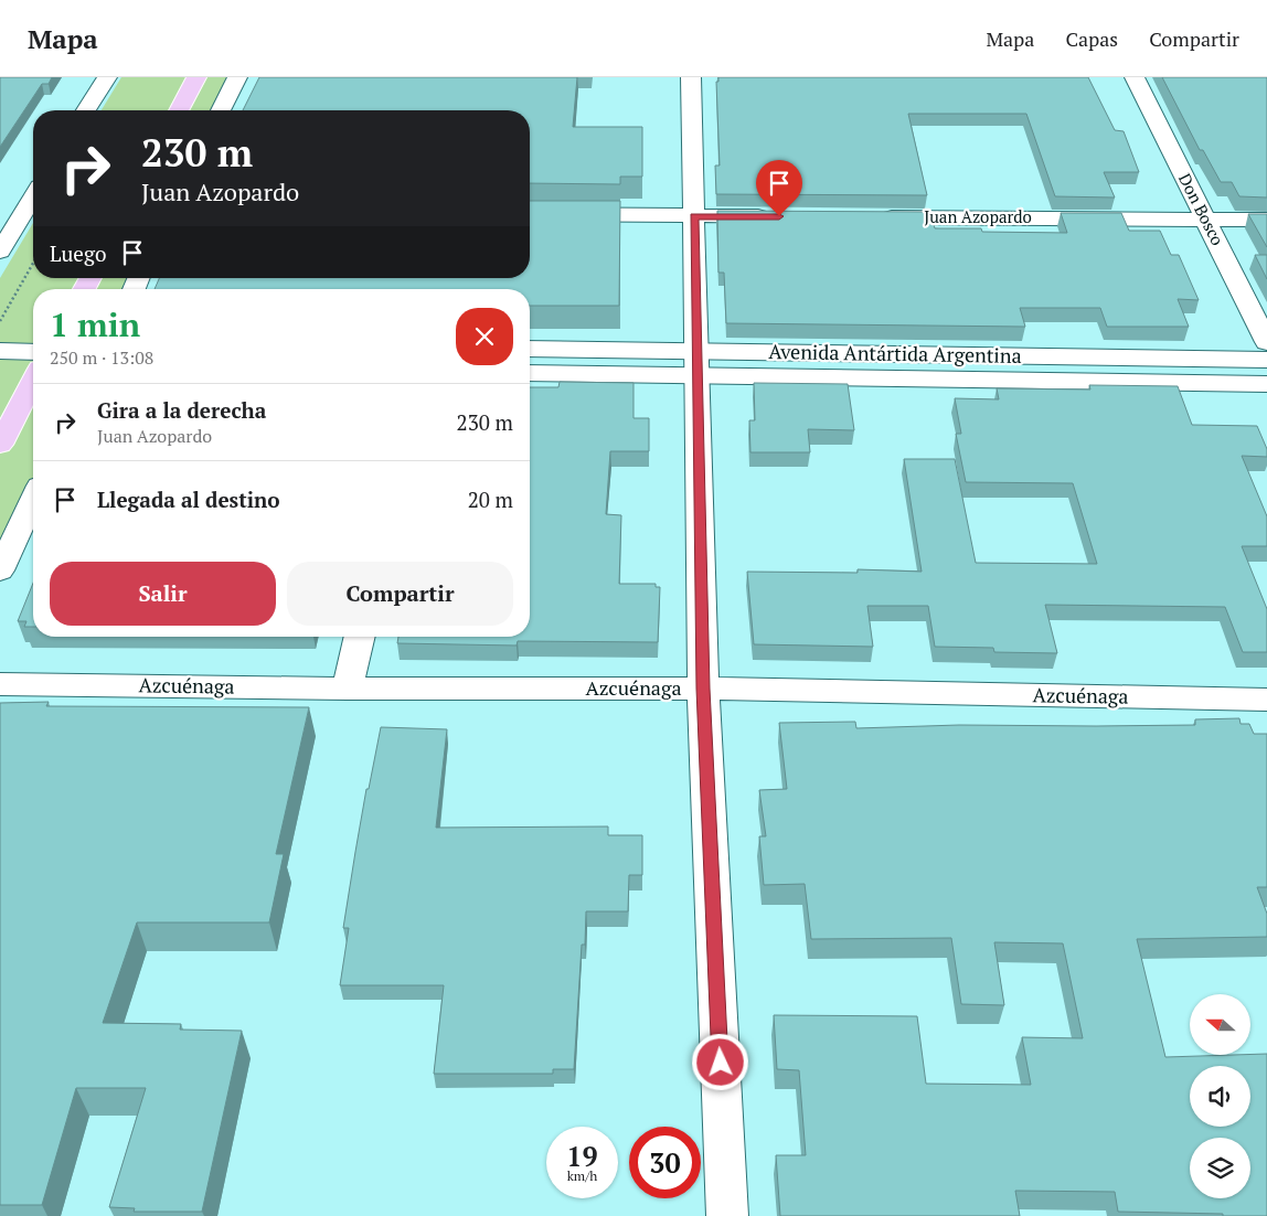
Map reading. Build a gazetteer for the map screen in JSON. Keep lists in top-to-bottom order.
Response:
{
  "streets": {
    "street": [
      "Don Bosco",
      "Juan Azopardo",
      "Avenida Antártida Argentina",
      "Azcuénaga"
    ]
  },
  "crossings": [
    ["Don Bosco", "Juan Azopardo"]
  ],
  "north": "left",
  "page": {
    "header": "Mapa",
    "nav": ["Mapa", "Capas", "Compartir"],
    "turn": ["230 m", "Juan Azopardo"],
    "then": "Luego",
    "heading": ["1 min", "250 m · 13:08"],
    "list": [
      {
        "name": "Gira a la derecha",
        "note": "Juan Azopardo",
        "value": "230 m"
      },
      {
        "name": "Llegada al destino",
        "value": "20 m"
      }
    ],
    "buttons": ["Salir", "Compartir"],
    "speed": "19 km/h",
    "limit": "30"
  }
}
